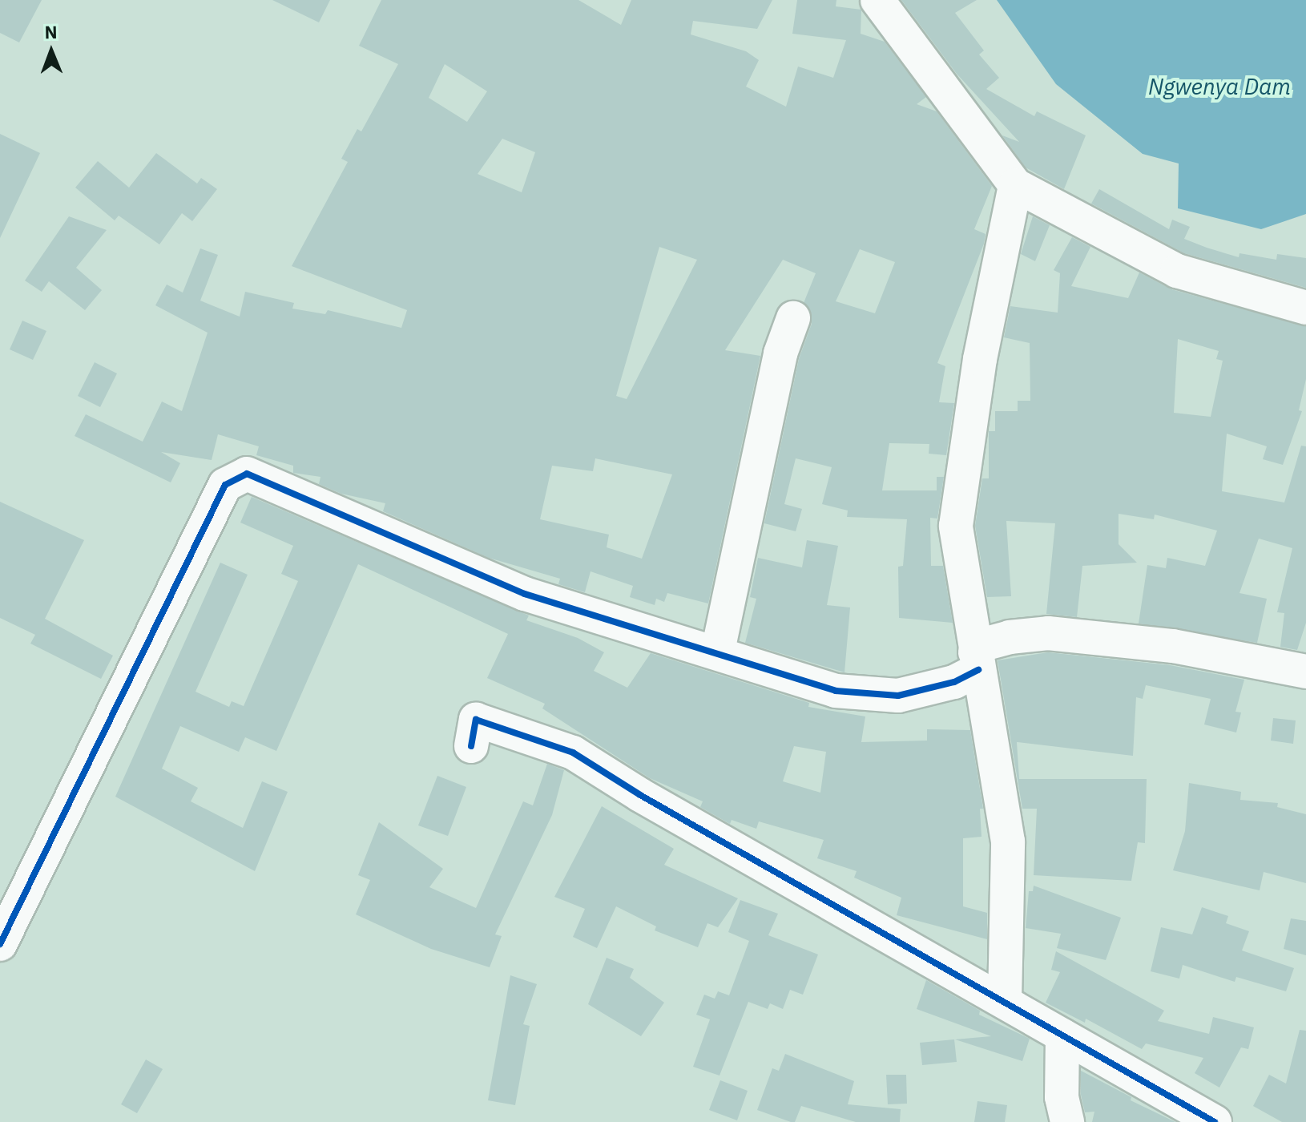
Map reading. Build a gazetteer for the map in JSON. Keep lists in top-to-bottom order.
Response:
{
  "water": ["Ngwenya Dam"],
  "north": "top"
}
